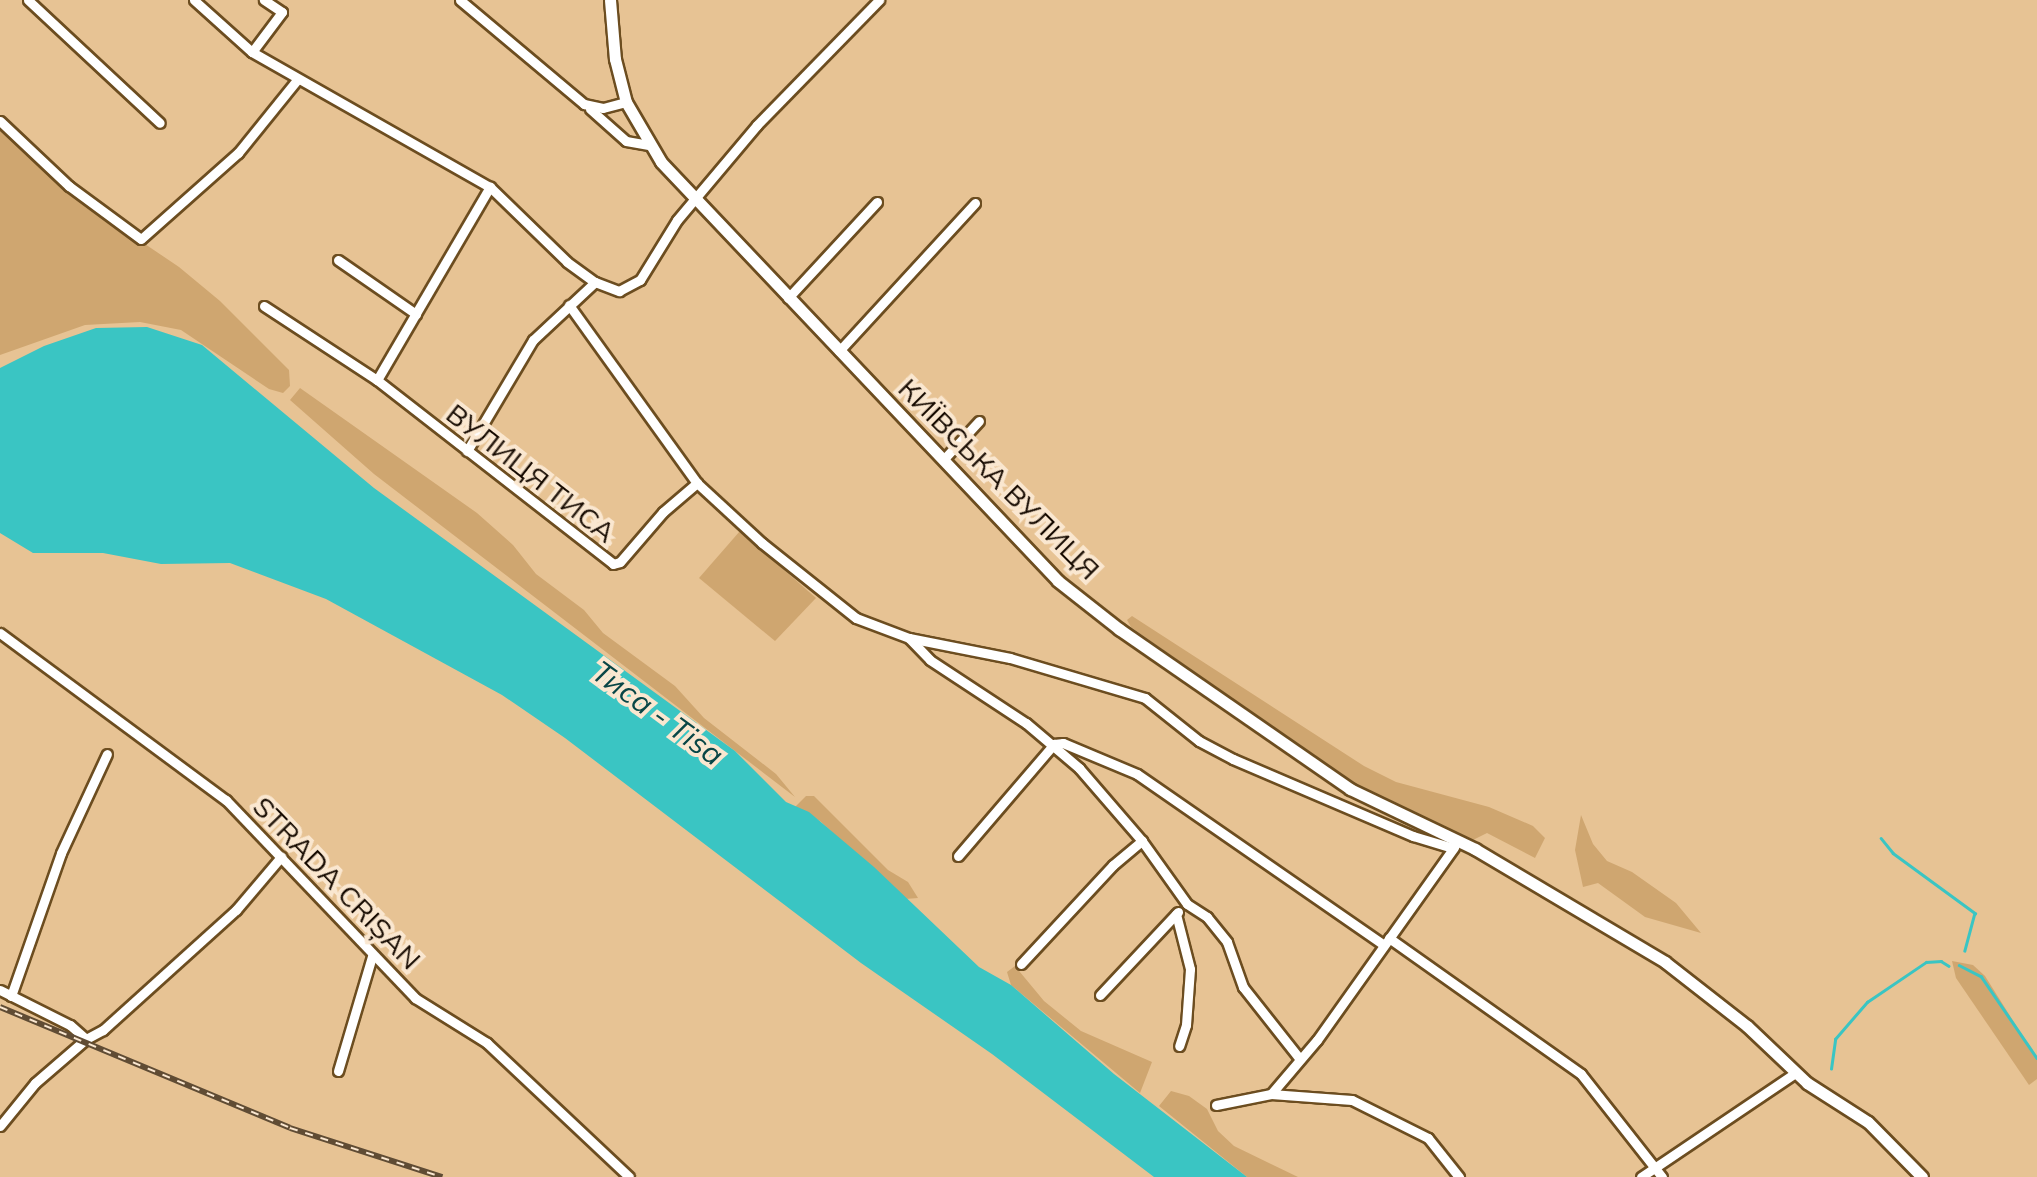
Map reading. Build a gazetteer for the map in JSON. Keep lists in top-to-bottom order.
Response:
{
  "streets": {
    "main road": ["КИЇВСЬКА ВУЛИЦЯ"],
    "street": ["ВУЛИЦЯ ТИСА", "STRADA CRIȘAN"]
  },
  "water": ["Тиса - Tisa"]
}
